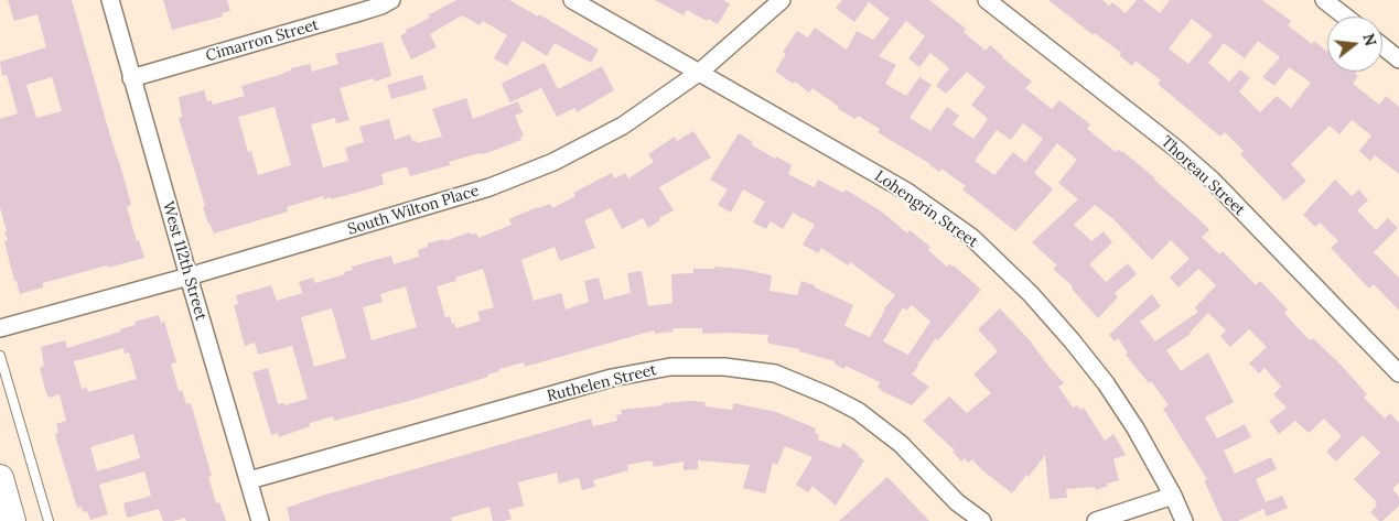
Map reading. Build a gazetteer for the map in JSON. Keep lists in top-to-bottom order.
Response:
{
  "streets": {
    "street": [
      "Cimarron Street",
      "Thoreau Street",
      "Lohengrin Street",
      "South Wilton Place",
      "West 112th Street",
      "Ruthelen Street"
    ]
  },
  "crossings": [
    ["Cimarron Street", "West 112th Street"],
    ["Lohengrin Street", "South Wilton Place"],
    ["South Wilton Place", "West 112th Street"],
    ["West 112th Street", "Ruthelen Street"]
  ],
  "north": "right"
}
